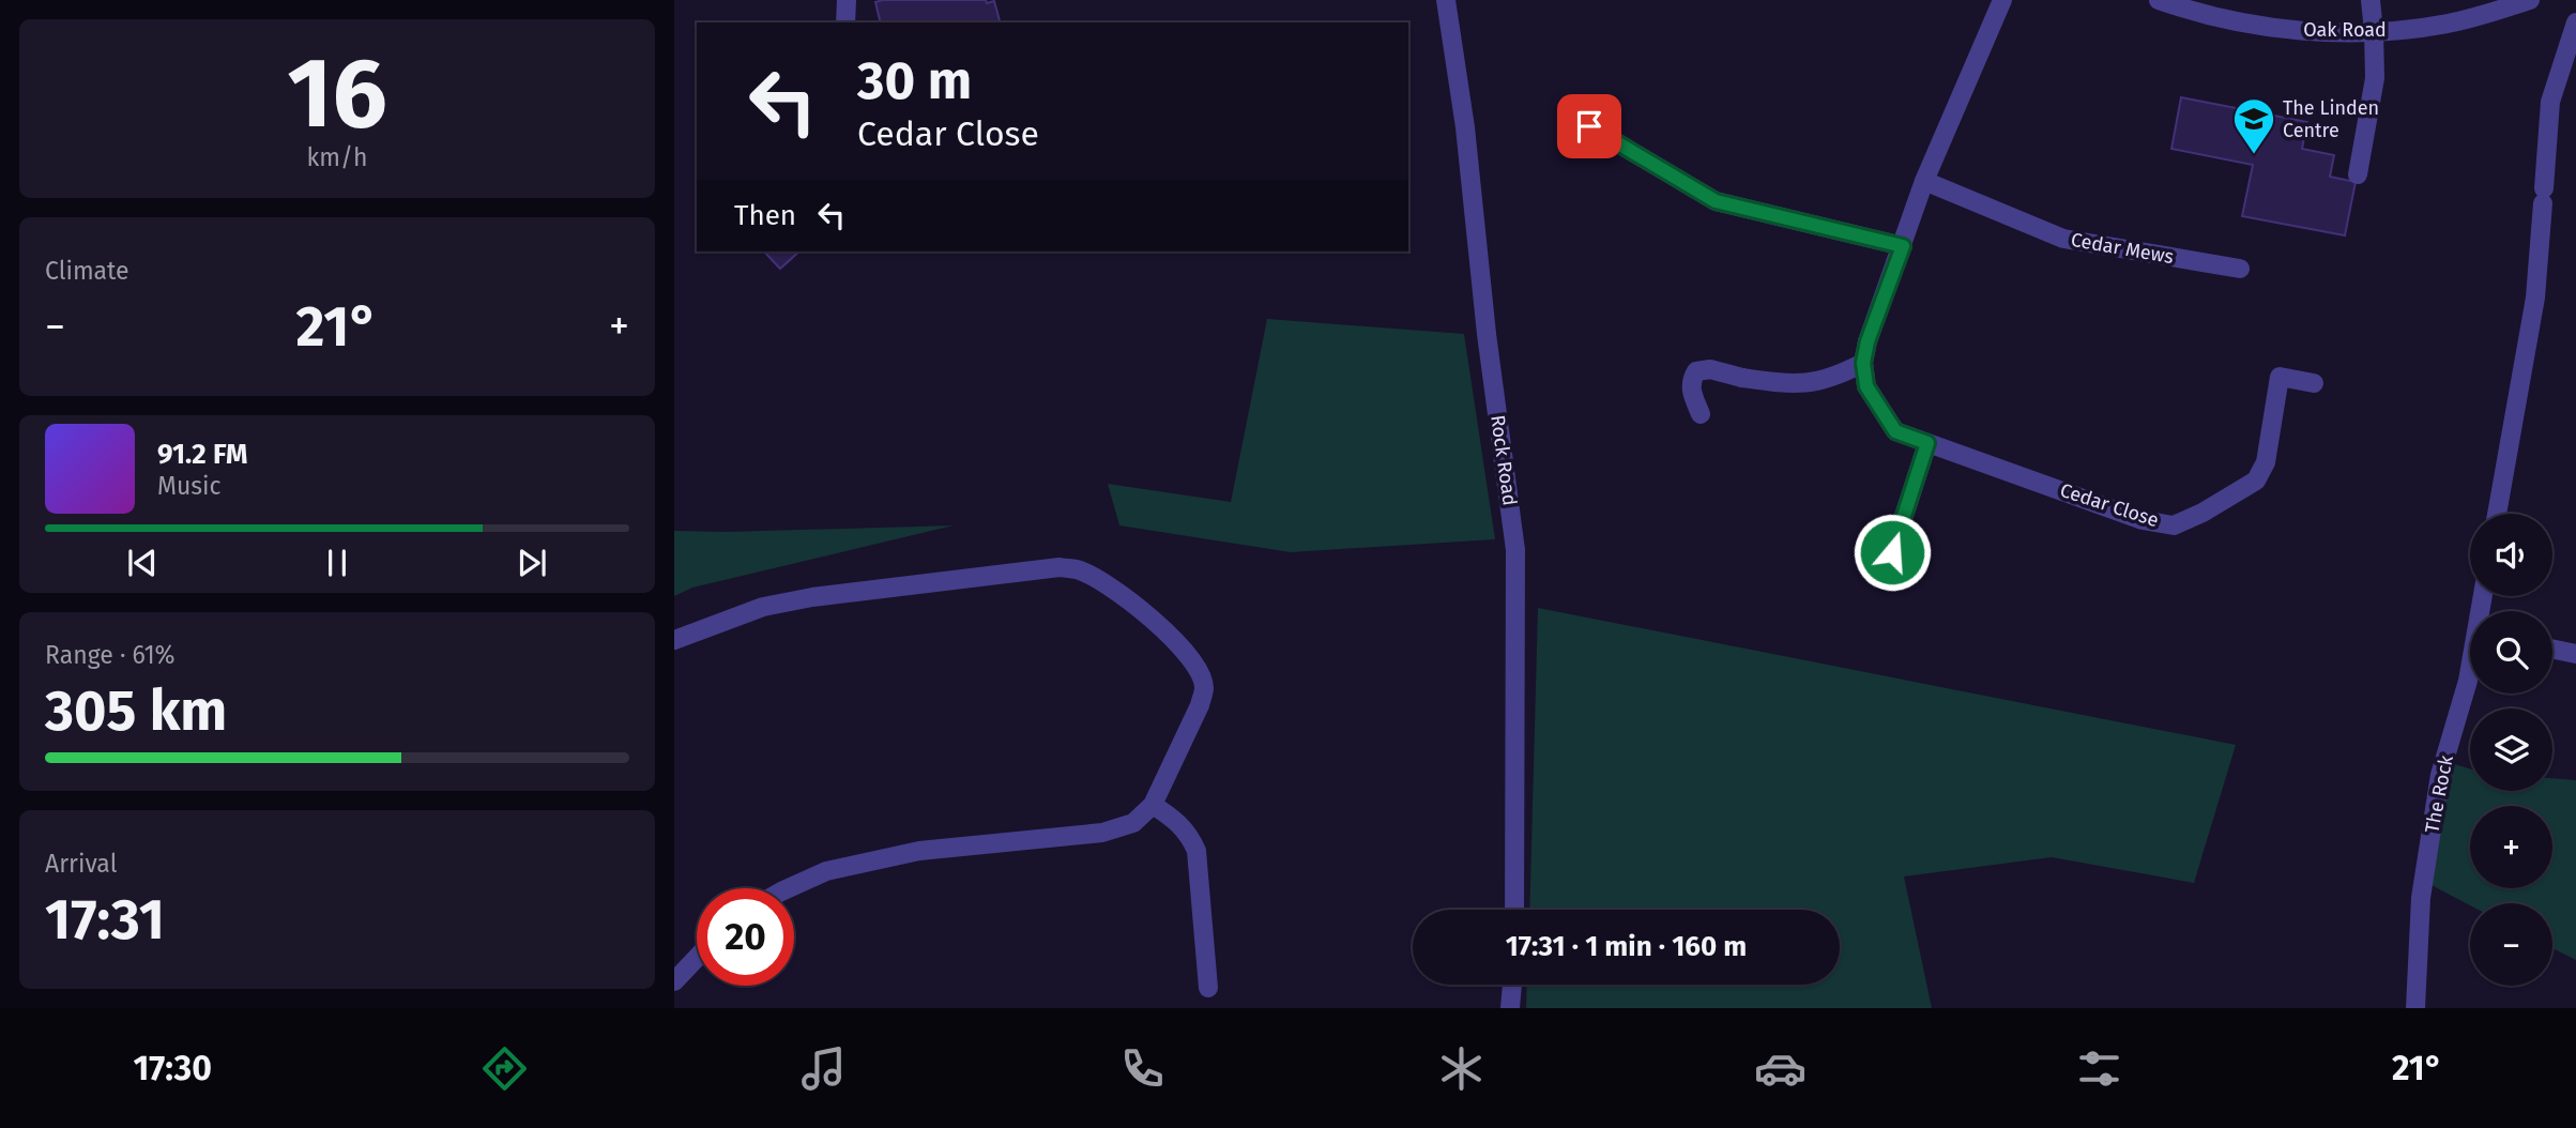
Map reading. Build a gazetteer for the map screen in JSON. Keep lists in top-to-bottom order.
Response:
{
  "streets": {
    "street": [
      "Oak Road",
      "Cedar Mews",
      "Rock Road",
      "Cedar Close",
      "The Rock"
    ]
  },
  "places": {
    "school or university": ["The Linden Centre"]
  },
  "page": {
    "tile": [
      ["16", "km/h"],
      "Climate",
      ["Range · 61%", "305 km"],
      ["Arrival", "17:31"]
    ],
    "turn": ["30 m", "Cedar Close"],
    "then": "Then",
    "heat": ["−", "21°", "+"],
    "song": ["91.2 FM", "Music"],
    "map_buttons": ["+", "−"],
    "limit": "20",
    "trip": "17:31 · 1 min · 160 m",
    "tabs": ["17:30", "21°"]
  }
}
